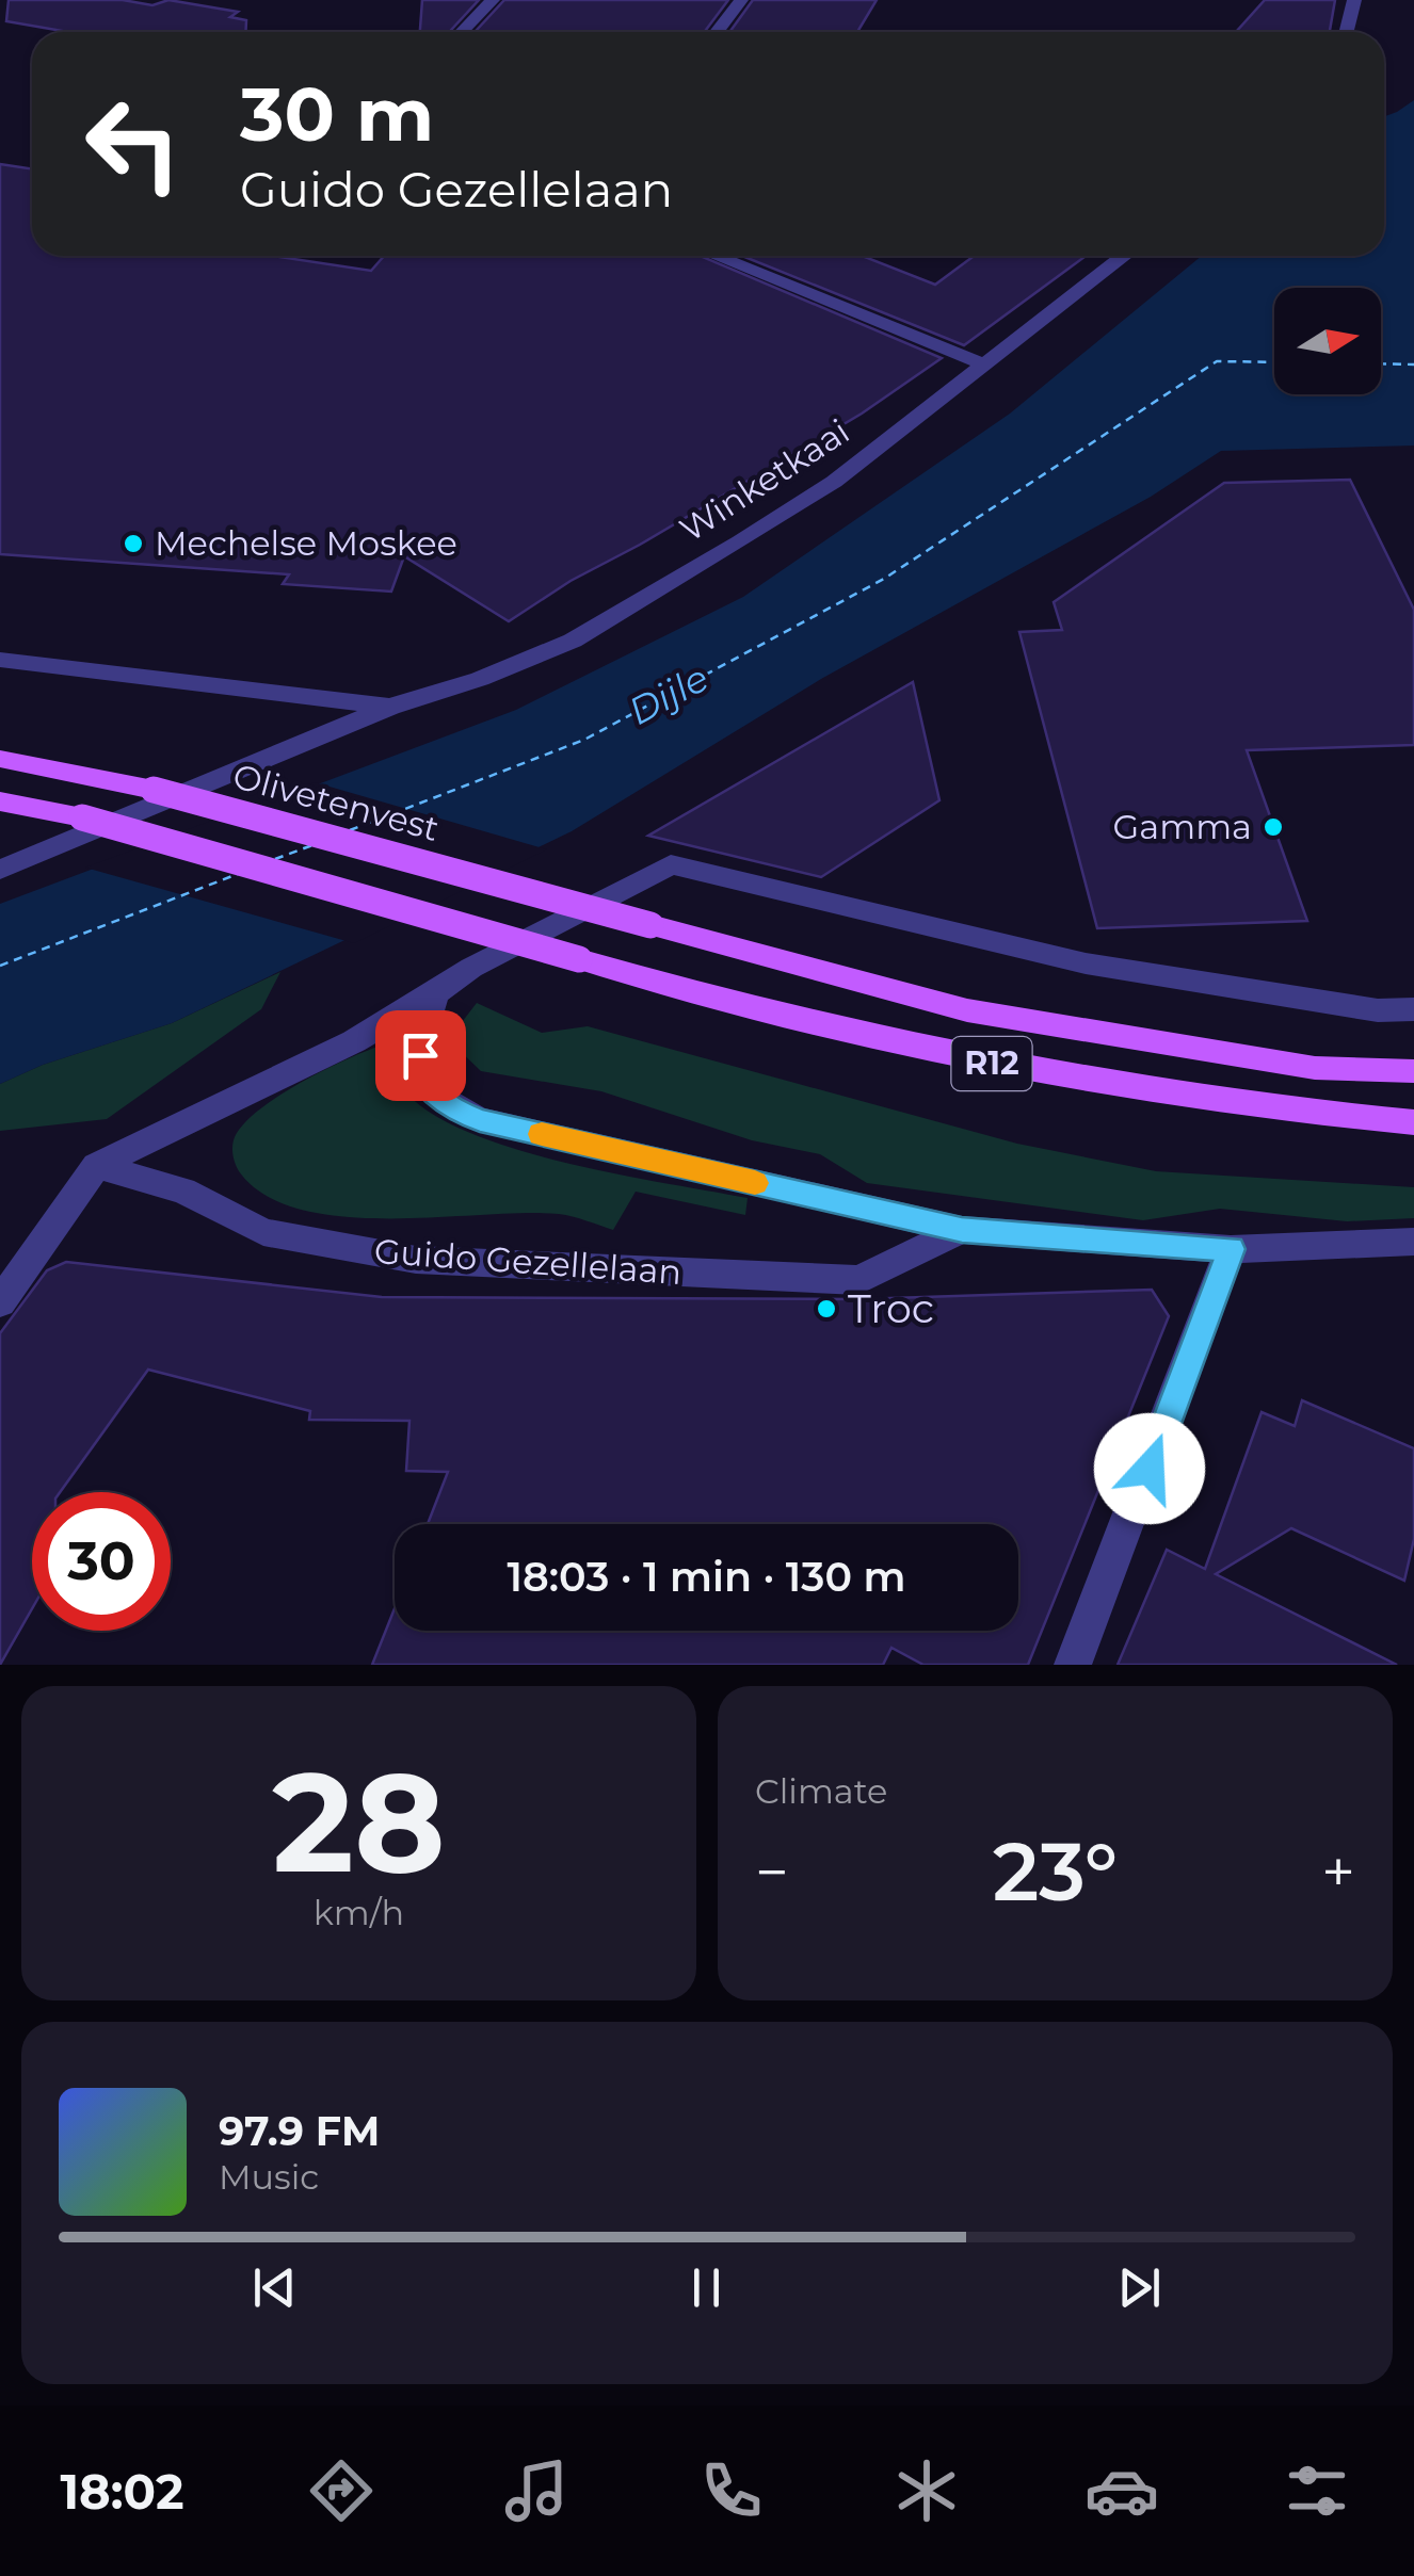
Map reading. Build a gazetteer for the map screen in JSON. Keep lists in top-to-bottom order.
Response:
{
  "streets": {
    "main road": ["Olivetenvest", "R12"],
    "street": ["Winketkaai", "Guido Gezellelaan"]
  },
  "water": ["Dijle"],
  "places": ["Mechelse Moskee", "Gamma", "Troc"],
  "north": "right",
  "page": {
    "turn": ["30 m", "Guido Gezellelaan"],
    "limit": "30",
    "trip": "18:03 · 1 min · 130 m",
    "tile": [
      ["28", "km/h"],
      "Climate"
    ],
    "heat": ["−", "23°", "+"],
    "song": ["97.9 FM", "Music"],
    "tabs": "18:02"
  }
}
